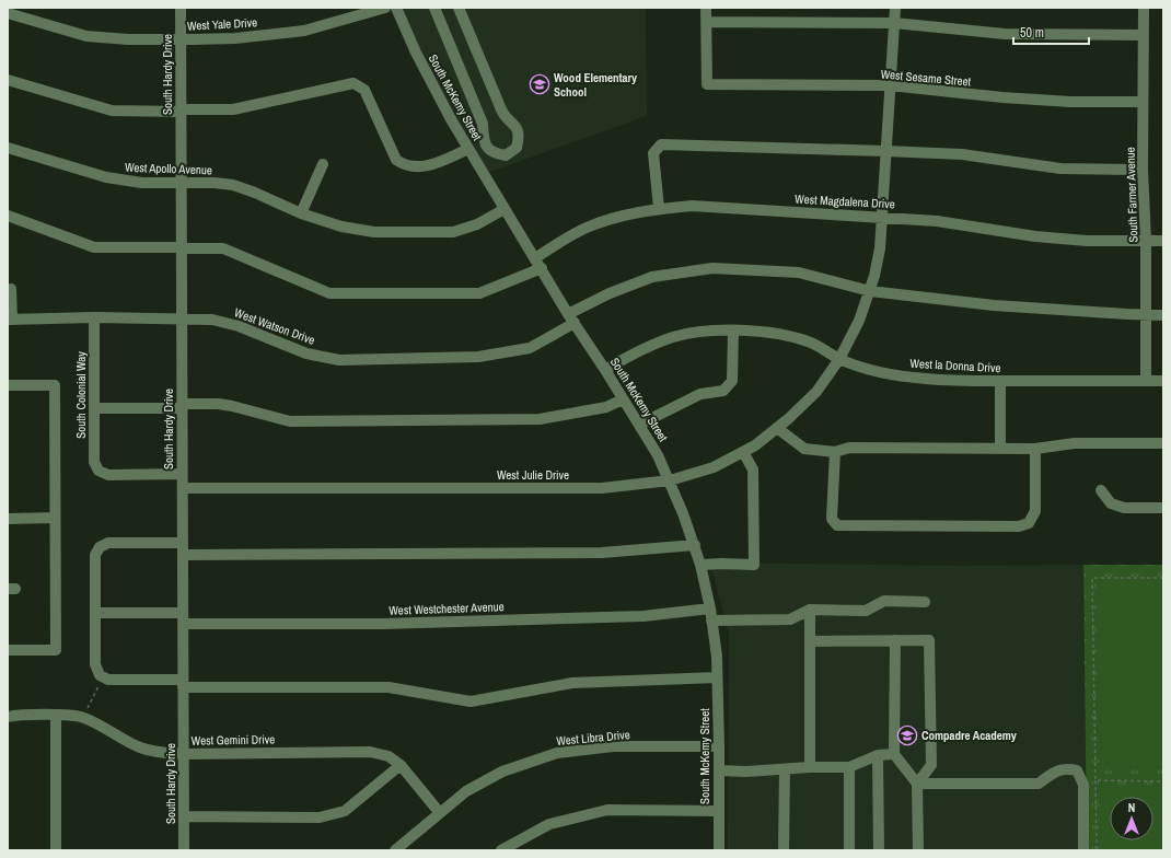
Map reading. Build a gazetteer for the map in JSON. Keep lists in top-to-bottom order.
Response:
{
  "streets": {
    "street": [
      "West Yale Drive",
      "South Hardy Drive",
      "West Sesame Street",
      "South McKemy Street",
      "West Apollo Avenue",
      "South Farmer Avenue",
      "West Magdalena Drive",
      "West Watson Drive",
      "West la Donna Drive",
      "South Colonial Way",
      "West Julie Drive",
      "West Westchester Avenue",
      "West Libra Drive",
      "West Gemini Drive"
    ]
  },
  "crossings": [
    ["West Yale Drive", "South Hardy Drive"],
    ["South Hardy Drive", "West Apollo Avenue"],
    ["South Hardy Drive", "West Watson Drive"],
    ["South Hardy Drive", "South Colonial Way"],
    ["South Hardy Drive", "West Julie Drive"],
    ["South Hardy Drive", "West Westchester Avenue"],
    ["South Hardy Drive", "West Gemini Drive"],
    ["West Sesame Street", "South Farmer Avenue"],
    ["West Sesame Street", "West Julie Drive"],
    ["South McKemy Street", "West Apollo Avenue"],
    ["South McKemy Street", "West Magdalena Drive"],
    ["South McKemy Street", "West Watson Drive"],
    ["South McKemy Street", "West la Donna Drive"],
    ["South McKemy Street", "West Julie Drive"],
    ["South McKemy Street", "West Westchester Avenue"],
    ["South McKemy Street", "West Libra Drive"],
    ["South Farmer Avenue", "West Magdalena Drive"],
    ["South Farmer Avenue", "West Watson Drive"],
    ["South Farmer Avenue", "West la Donna Drive"],
    ["West Magdalena Drive", "West Julie Drive"],
    ["West Watson Drive", "South Colonial Way"],
    ["West Watson Drive", "West Julie Drive"],
    ["West la Donna Drive", "West Julie Drive"],
    ["West Libra Drive", "West Gemini Drive"]
  ],
  "places": {
    "school or university": ["Wood Elementary School", "Compadre Academy"]
  },
  "scale_bar": "50 m",
  "north": "top"
}
